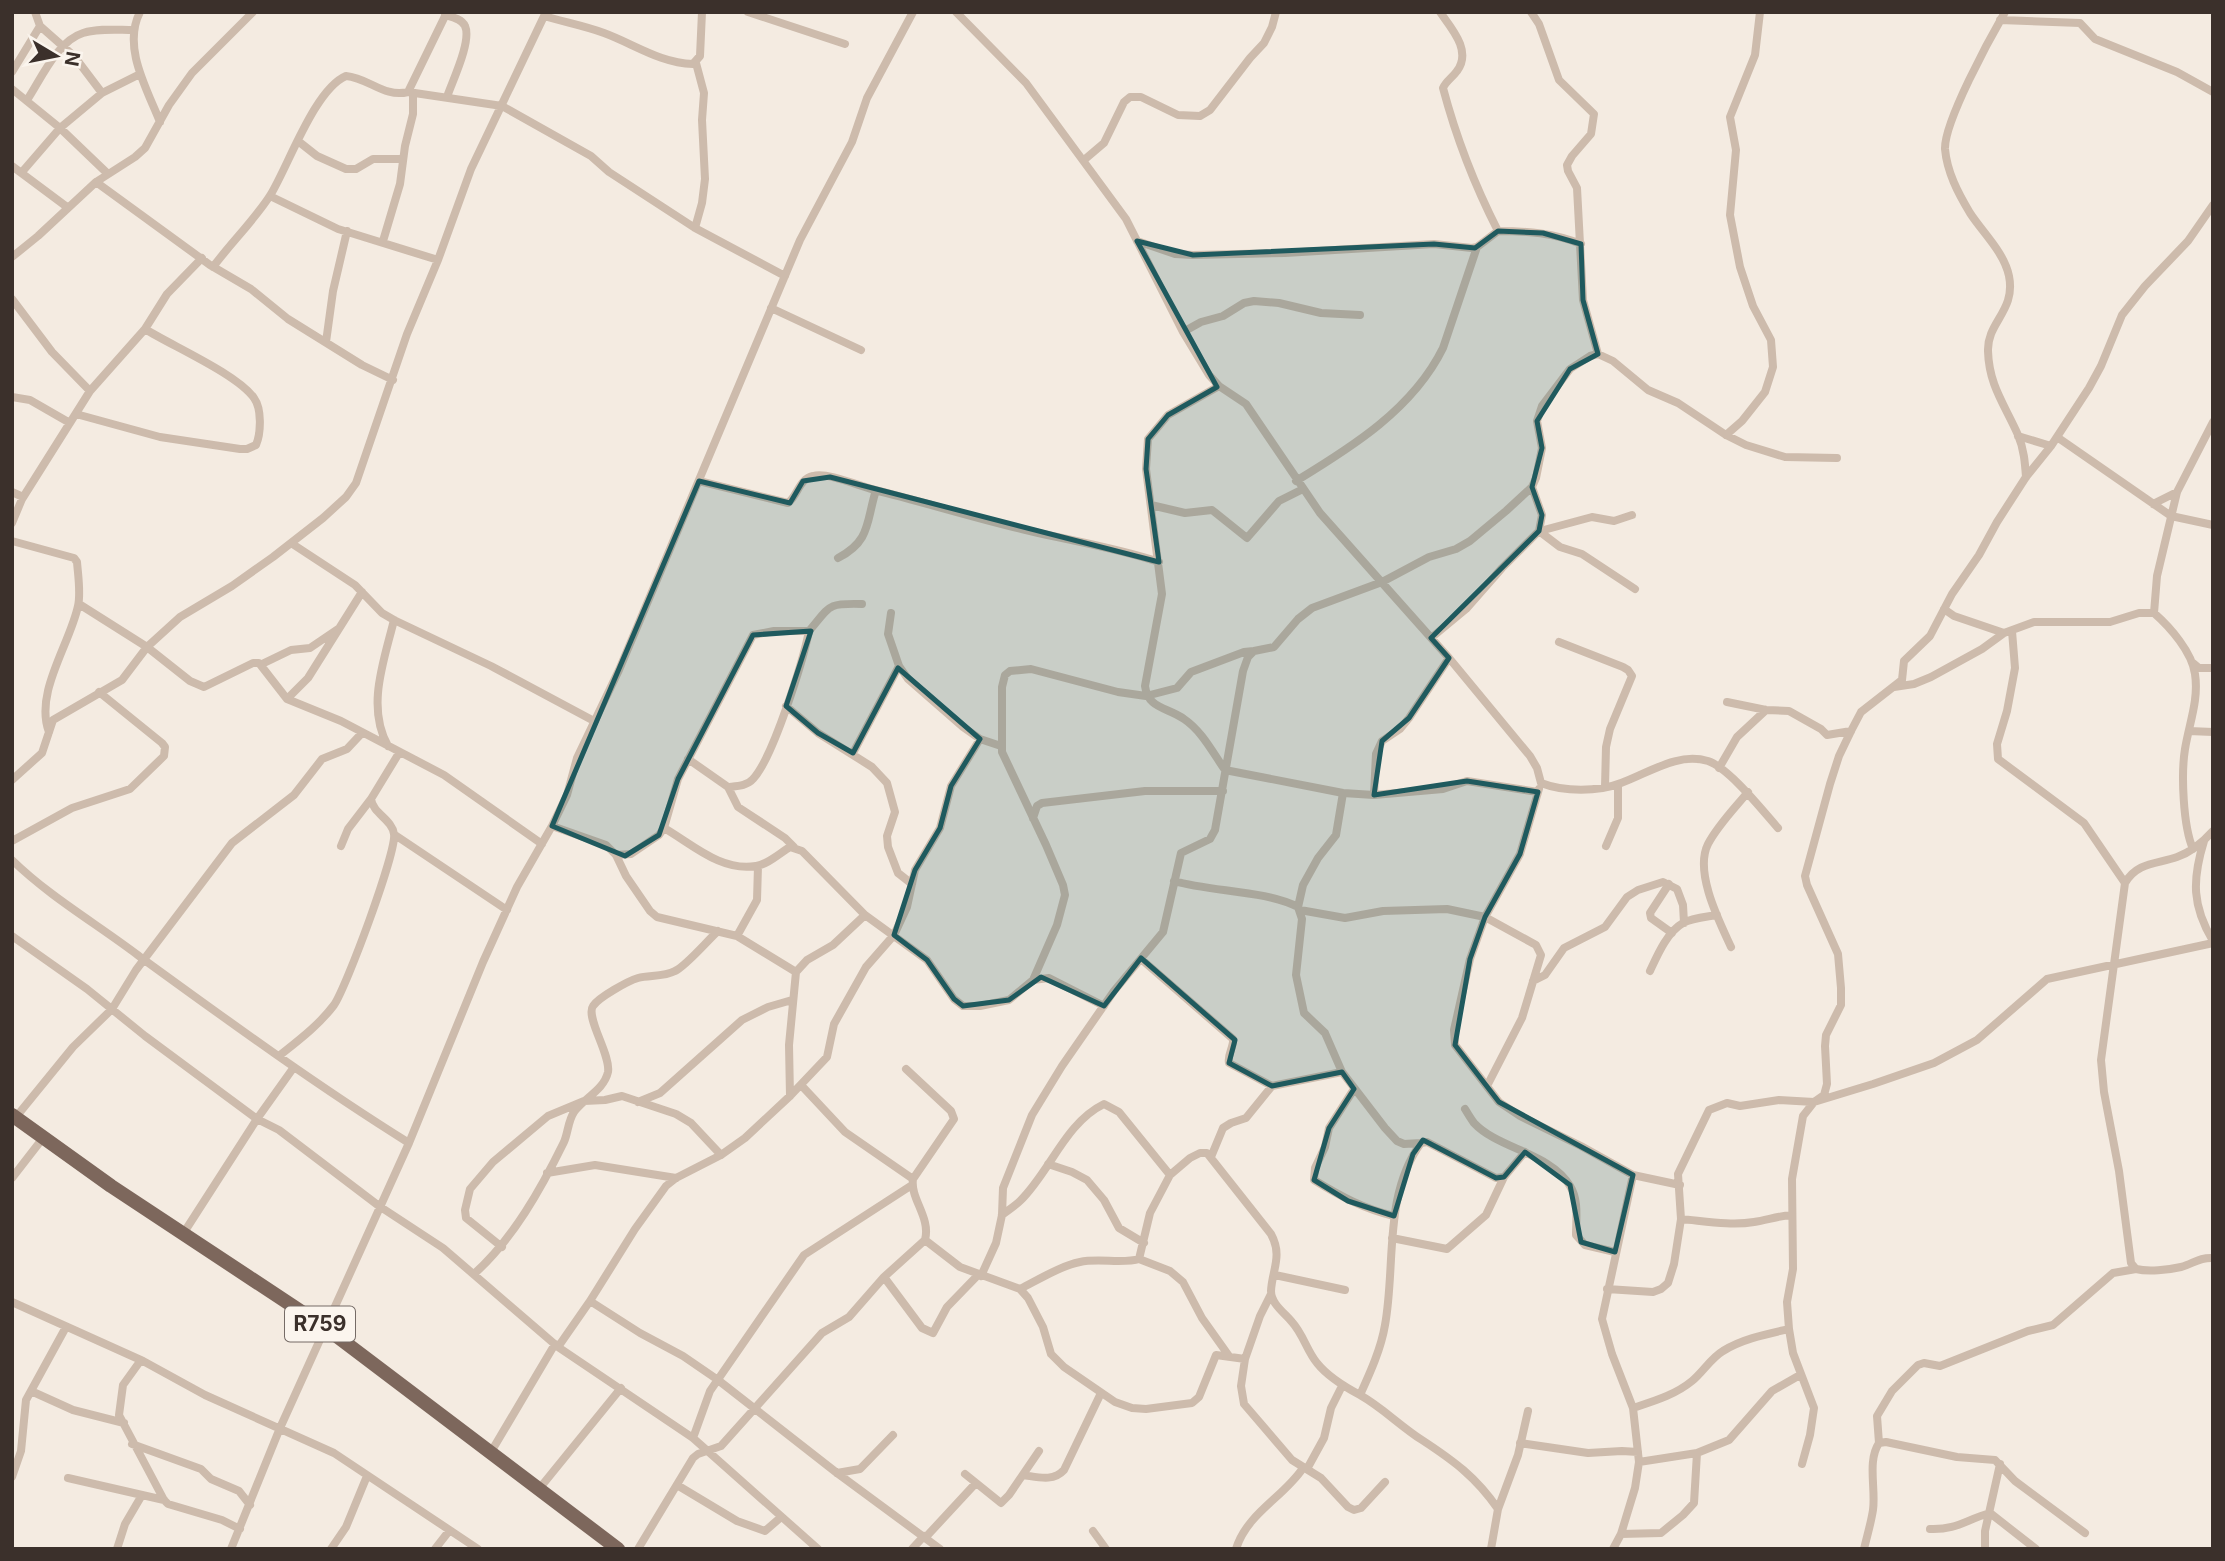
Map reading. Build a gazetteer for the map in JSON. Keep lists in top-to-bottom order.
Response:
{
  "streets": {
    "main road": ["R759"]
  },
  "north": "right"
}
